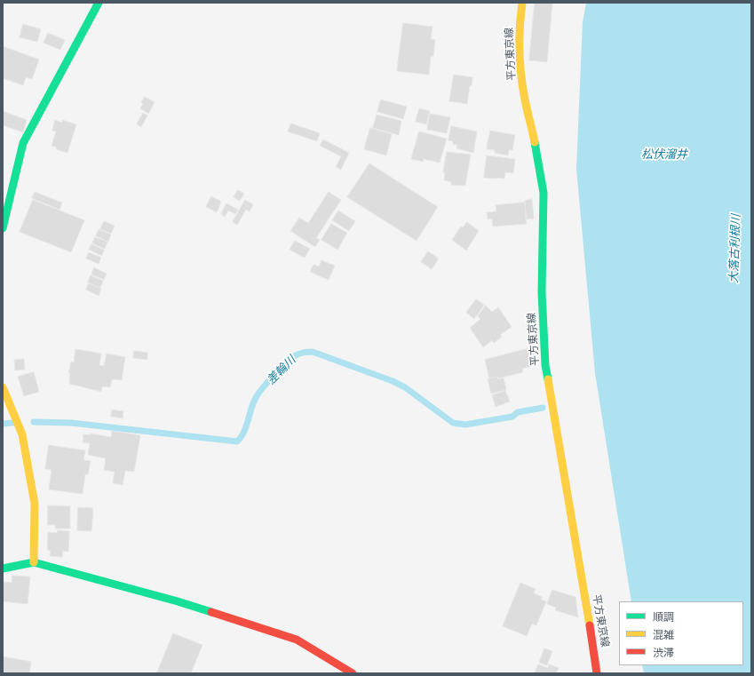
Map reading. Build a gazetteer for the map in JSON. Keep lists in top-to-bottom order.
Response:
{
  "streets": {
    "street": ["平方東京線"]
  },
  "water": ["松伏溜井", "大落古利根川", "差輪川"],
  "legend": ["順調", "混雑", "渋滞"]
}
